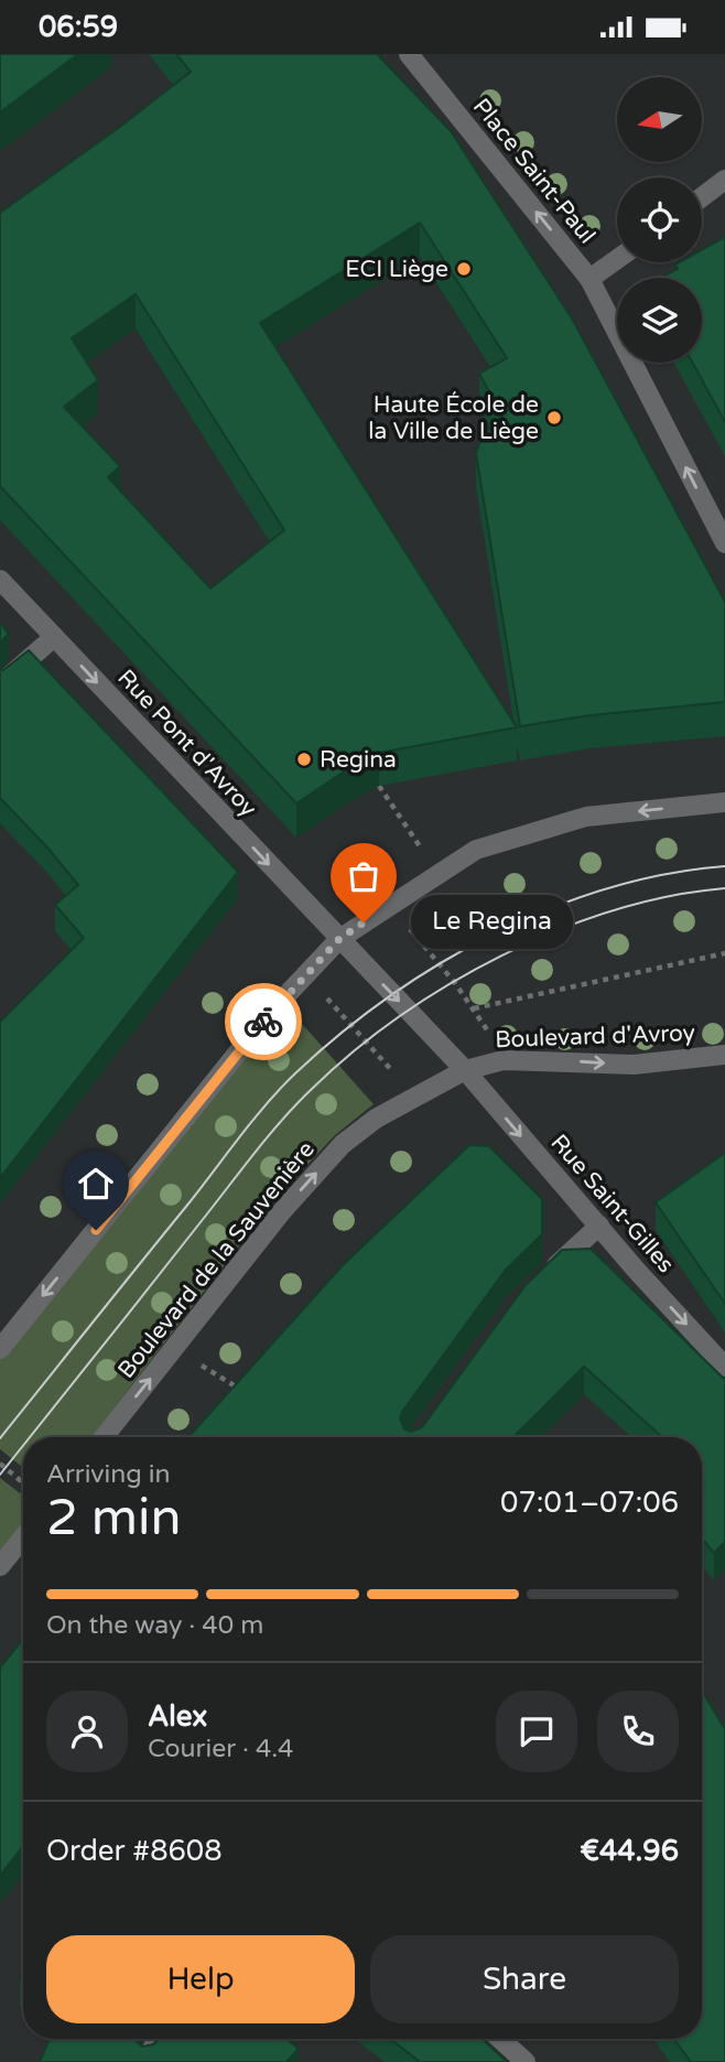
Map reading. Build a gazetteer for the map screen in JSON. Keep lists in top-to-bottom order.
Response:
{
  "streets": {
    "street": [
      "Place Saint-Paul",
      "Rue Pont d'Avroy",
      "Boulevard d'Avroy",
      "Rue Saint-Gilles",
      "Boulevard de la Sauvenière"
    ]
  },
  "crossings": [
    ["Boulevard d'Avroy", "Rue Saint-Gilles"],
    ["Boulevard d'Avroy", "Boulevard de la Sauvenière"],
    ["Rue Saint-Gilles", "Boulevard de la Sauvenière"]
  ],
  "one_way": [
    "Place Saint-Paul",
    "Rue Pont d'Avroy",
    "Boulevard d'Avroy",
    "Rue Saint-Gilles"
  ],
  "places": [
    "ECI Liège",
    "Haute École de la Ville de Liège",
    "Regina",
    "Le Regina"
  ],
  "north": "left",
  "page": {
    "status": "06:59",
    "bubble": "Le Regina",
    "heading": ["2 min", "Arriving in", "07:01–07:06"],
    "panel": [
      "Alex",
      "Courier · 4.4",
      "Order #8608",
      "€44.96"
    ],
    "bar": "On the way · 40 m",
    "buttons": ["Help", "Share"]
  }
}
